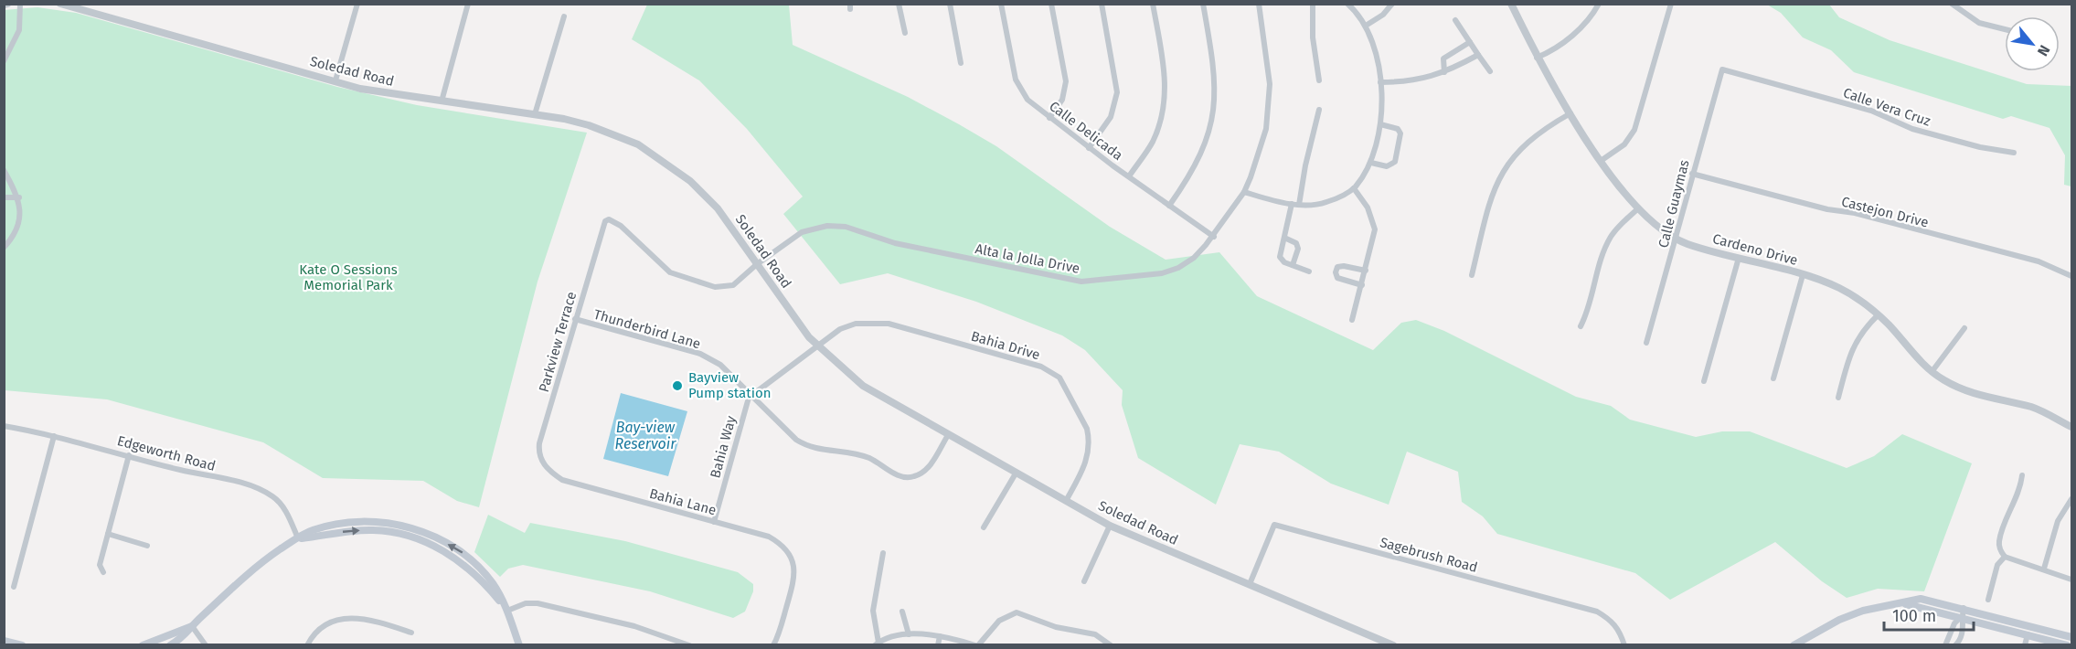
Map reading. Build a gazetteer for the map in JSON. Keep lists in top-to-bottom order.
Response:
{
  "streets": {
    "street": [
      "Soledad Road",
      "Calle Vera Cruz",
      "Calle Delicada",
      "Calle Guaymas",
      "Castejon Drive",
      "Cardeno Drive",
      "Alta la Jolla Drive",
      "Thunderbird Lane",
      "Parkview Terrace",
      "Bahia Drive",
      "Bahia Way",
      "Edgeworth Road",
      "Bahia Lane",
      "Sagebrush Road"
    ]
  },
  "crossings": [
    ["Soledad Road", "Alta la Jolla Drive"],
    ["Soledad Road", "Thunderbird Lane"],
    ["Soledad Road", "Bahia Drive"],
    ["Soledad Road", "Bahia Way"],
    ["Soledad Road", "Sagebrush Road"],
    ["Calle Vera Cruz", "Calle Guaymas"],
    ["Calle Delicada", "Alta la Jolla Drive"],
    ["Calle Guaymas", "Castejon Drive"],
    ["Calle Guaymas", "Cardeno Drive"],
    ["Alta la Jolla Drive", "Parkview Terrace"],
    ["Thunderbird Lane", "Parkview Terrace"],
    ["Thunderbird Lane", "Bahia Way"],
    ["Parkview Terrace", "Bahia Lane"],
    ["Bahia Drive", "Bahia Way"],
    ["Bahia Way", "Bahia Lane"]
  ],
  "water": ["Bay-view Reservoir"],
  "parks": ["Kate O Sessions Memorial Park"],
  "places": ["Bayview Pump station"],
  "scale_bar": "100 m",
  "north": "bottom right"
}
